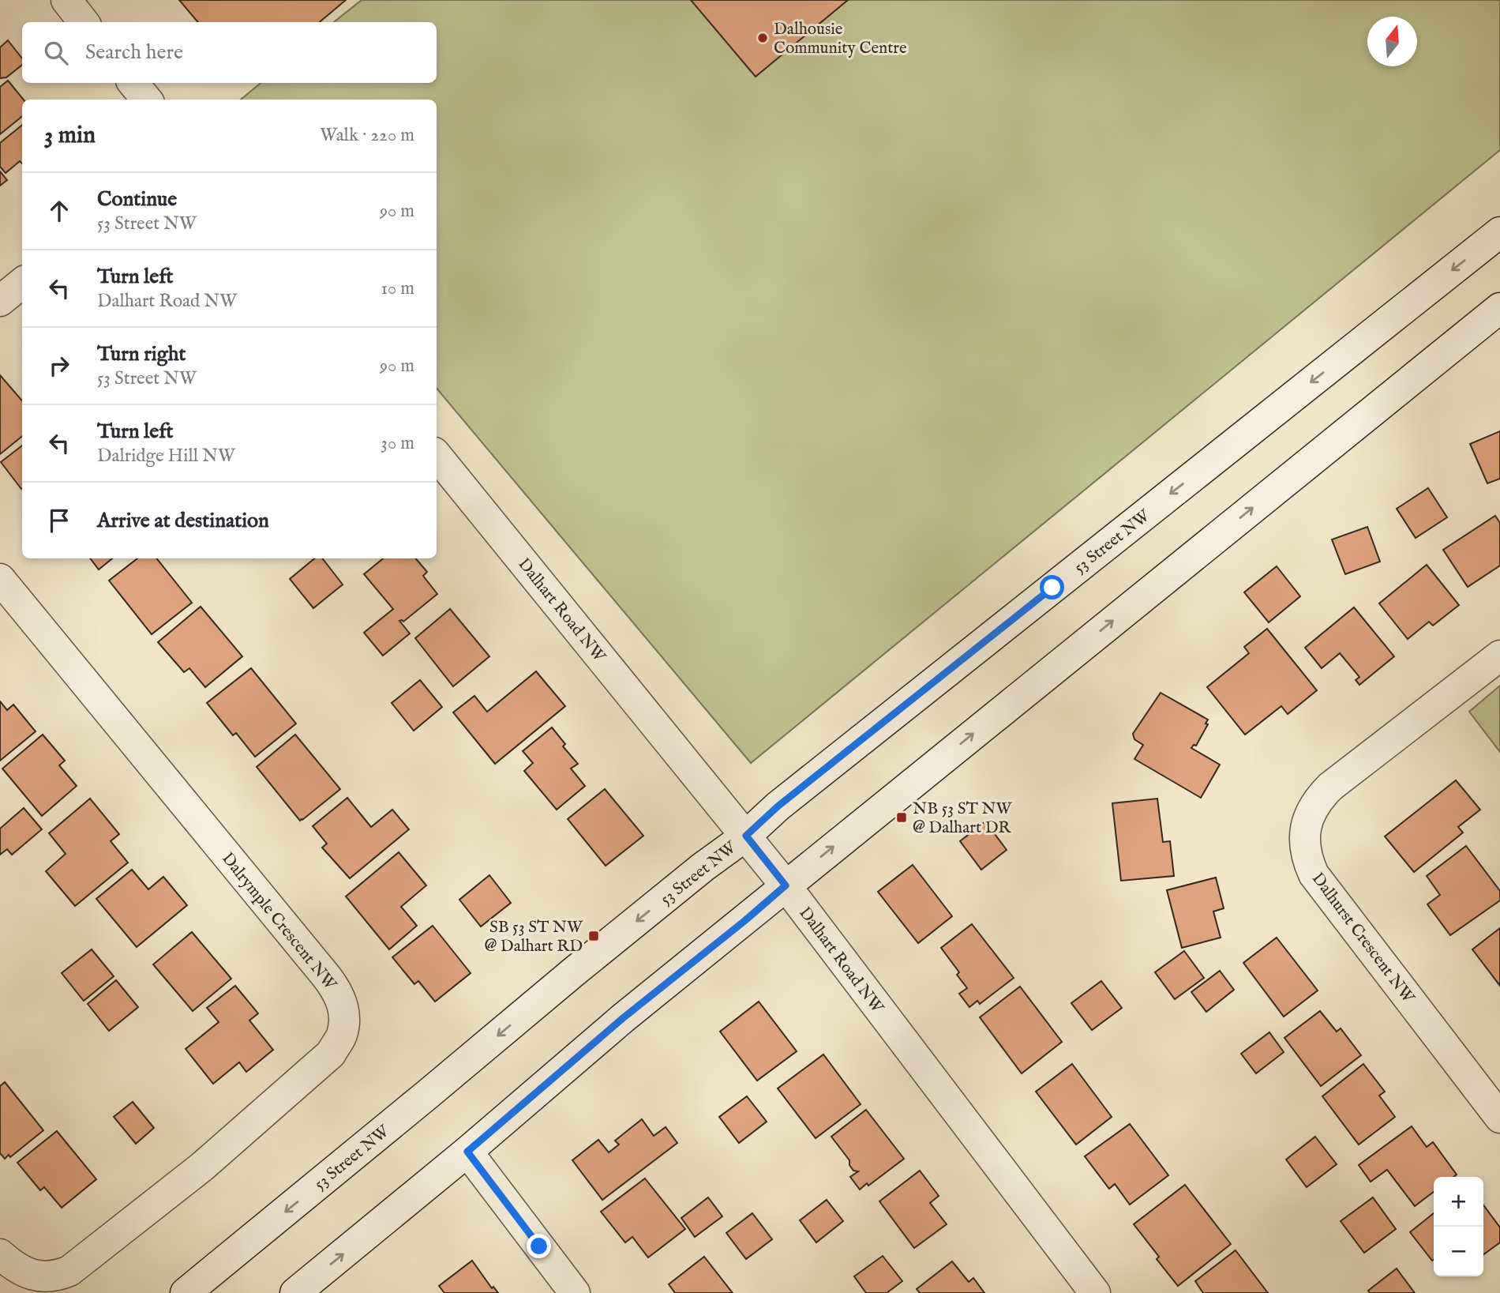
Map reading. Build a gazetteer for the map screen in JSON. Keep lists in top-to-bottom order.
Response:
{
  "streets": {
    "main road": [
      "53 Street NW",
      "Dalhart Road NW",
      "Dalrymple Crescent NW",
      "Dalhurst Crescent NW"
    ]
  },
  "crossings": [
    ["53 Street NW", "Dalhart Road NW"]
  ],
  "places": {
    "other": ["Dalhousie Community Centre"],
    "transit": ["NB 53 ST NW @ Dalhart DR", "SB 53 ST NW @ Dalhart RD"]
  },
  "north": "top",
  "page": {
    "search": "Search here",
    "heading": ["3 min", "Walk · 220 m"],
    "list": [
      ["Continue", "53 Street NW", "90 m"],
      ["Turn left", "Dalhart Road NW", "10 m"],
      ["Turn right", "53 Street NW", "90 m"],
      ["Turn left", "Dalridge Hill NW", "30 m"],
      "Arrive at destination"
    ],
    "map_buttons": ["+", "−"]
  }
}
